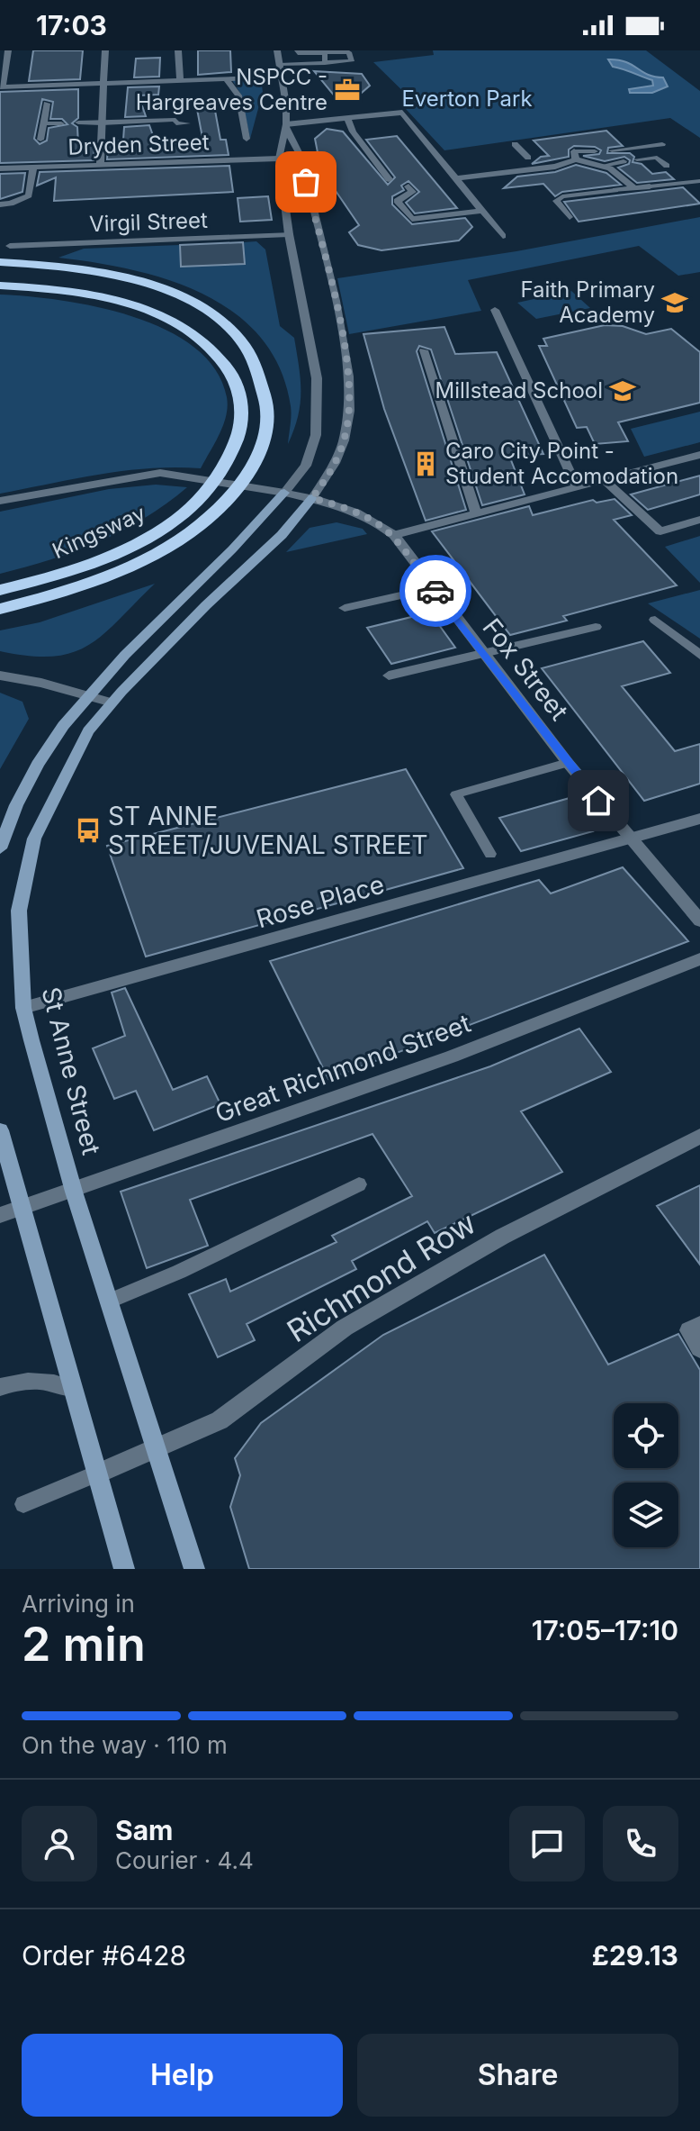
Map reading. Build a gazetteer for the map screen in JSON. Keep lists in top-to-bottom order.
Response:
{
  "streets": {
    "highway": ["Kingsway"],
    "main road": ["St Anne Street"],
    "street": [
      "Dryden Street",
      "Virgil Street",
      "Fox Street",
      "Rose Place",
      "Great Richmond Street",
      "Richmond Row"
    ]
  },
  "crossings": [
    ["Fox Street", "Rose Place"],
    ["Fox Street", "St Anne Street"],
    ["Rose Place", "St Anne Street"],
    ["Great Richmond Street", "St Anne Street"],
    ["St Anne Street", "Richmond Row"]
  ],
  "parks": ["Everton Park"],
  "places": {
    "office": ["NSPCC - Hargreaves Centre"],
    "school or university": ["Faith Primary Academy", "Millstead School"],
    "building": ["Caro City Point - Student Accomodation"],
    "bus stop": ["ST ANNE STREET/JUVENAL STREET"]
  },
  "page": {
    "status": "17:03",
    "heading": ["2 min", "Arriving in", "17:05–17:10"],
    "panel": [
      "Sam",
      "Courier · 4.4",
      "Order #6428",
      "£29.13"
    ],
    "bar": "On the way · 110 m",
    "buttons": ["Help", "Share"]
  }
}
